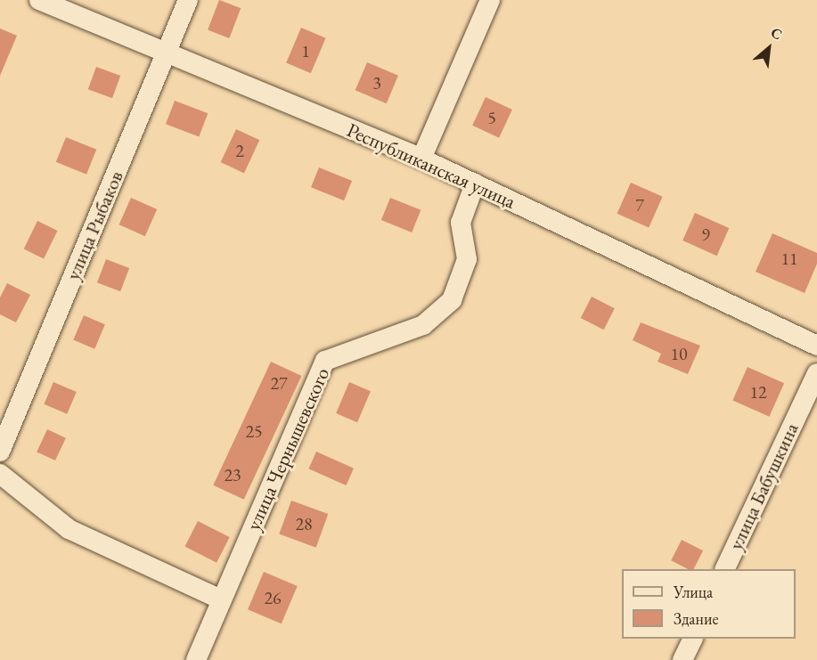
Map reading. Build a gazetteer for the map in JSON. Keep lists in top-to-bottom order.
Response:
{
  "streets": {
    "street": [
      "Республиканская улица",
      "улица Рыбаков",
      "улица Чернышевского",
      "улица Бабушкина"
    ]
  },
  "crossings": [
    ["Республиканская улица", "улица Рыбаков"],
    ["Республиканская улица", "улица Чернышевского"]
  ],
  "house_numbers": [
    "1",
    "3",
    "5",
    "2",
    "7",
    "9",
    "11",
    "10",
    "27",
    "12",
    "25",
    "23",
    "28",
    "26"
  ],
  "legend": ["Улица", "Здание"],
  "north": "top right"
}
